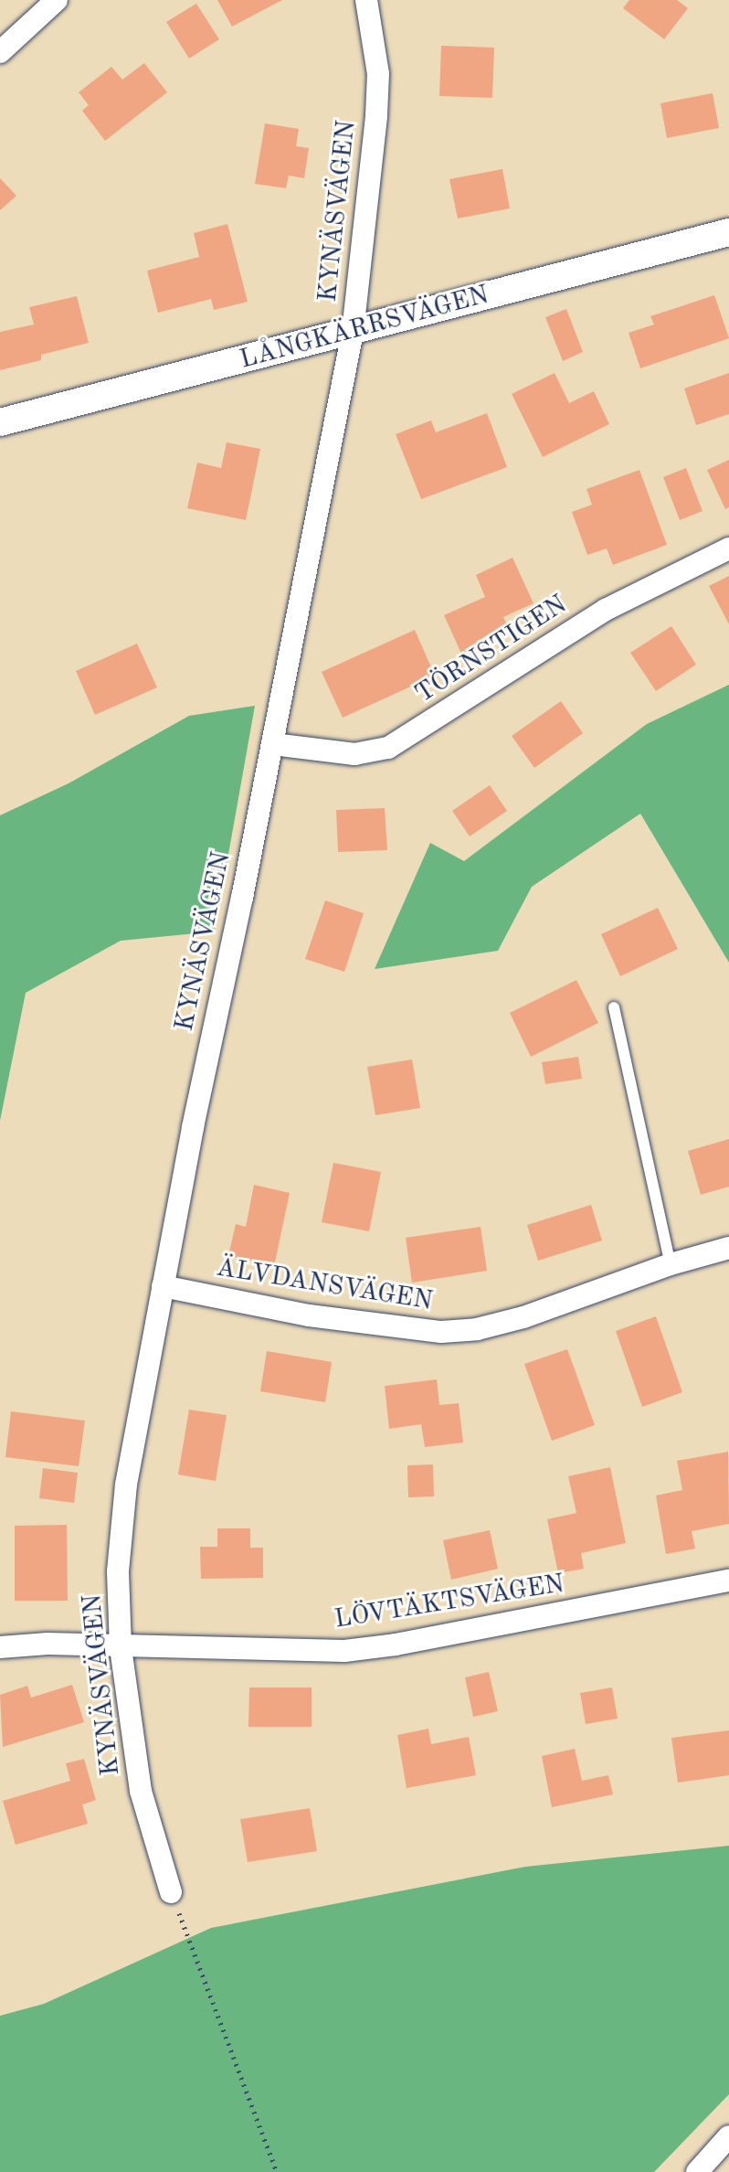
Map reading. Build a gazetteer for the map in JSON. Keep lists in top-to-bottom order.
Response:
{
  "streets": {
    "street": [
      "KYNÄSVÄGEN",
      "LÅNGKÄRRSVÄGEN",
      "TÖRNSTIGEN",
      "ÄLVDANSVÄGEN",
      "LÖVTÄKTSVÄGEN"
    ]
  },
  "crossings": [
    ["KYNÄSVÄGEN", "LÅNGKÄRRSVÄGEN"],
    ["KYNÄSVÄGEN", "TÖRNSTIGEN"],
    ["KYNÄSVÄGEN", "ÄLVDANSVÄGEN"],
    ["KYNÄSVÄGEN", "LÖVTÄKTSVÄGEN"]
  ]
}
